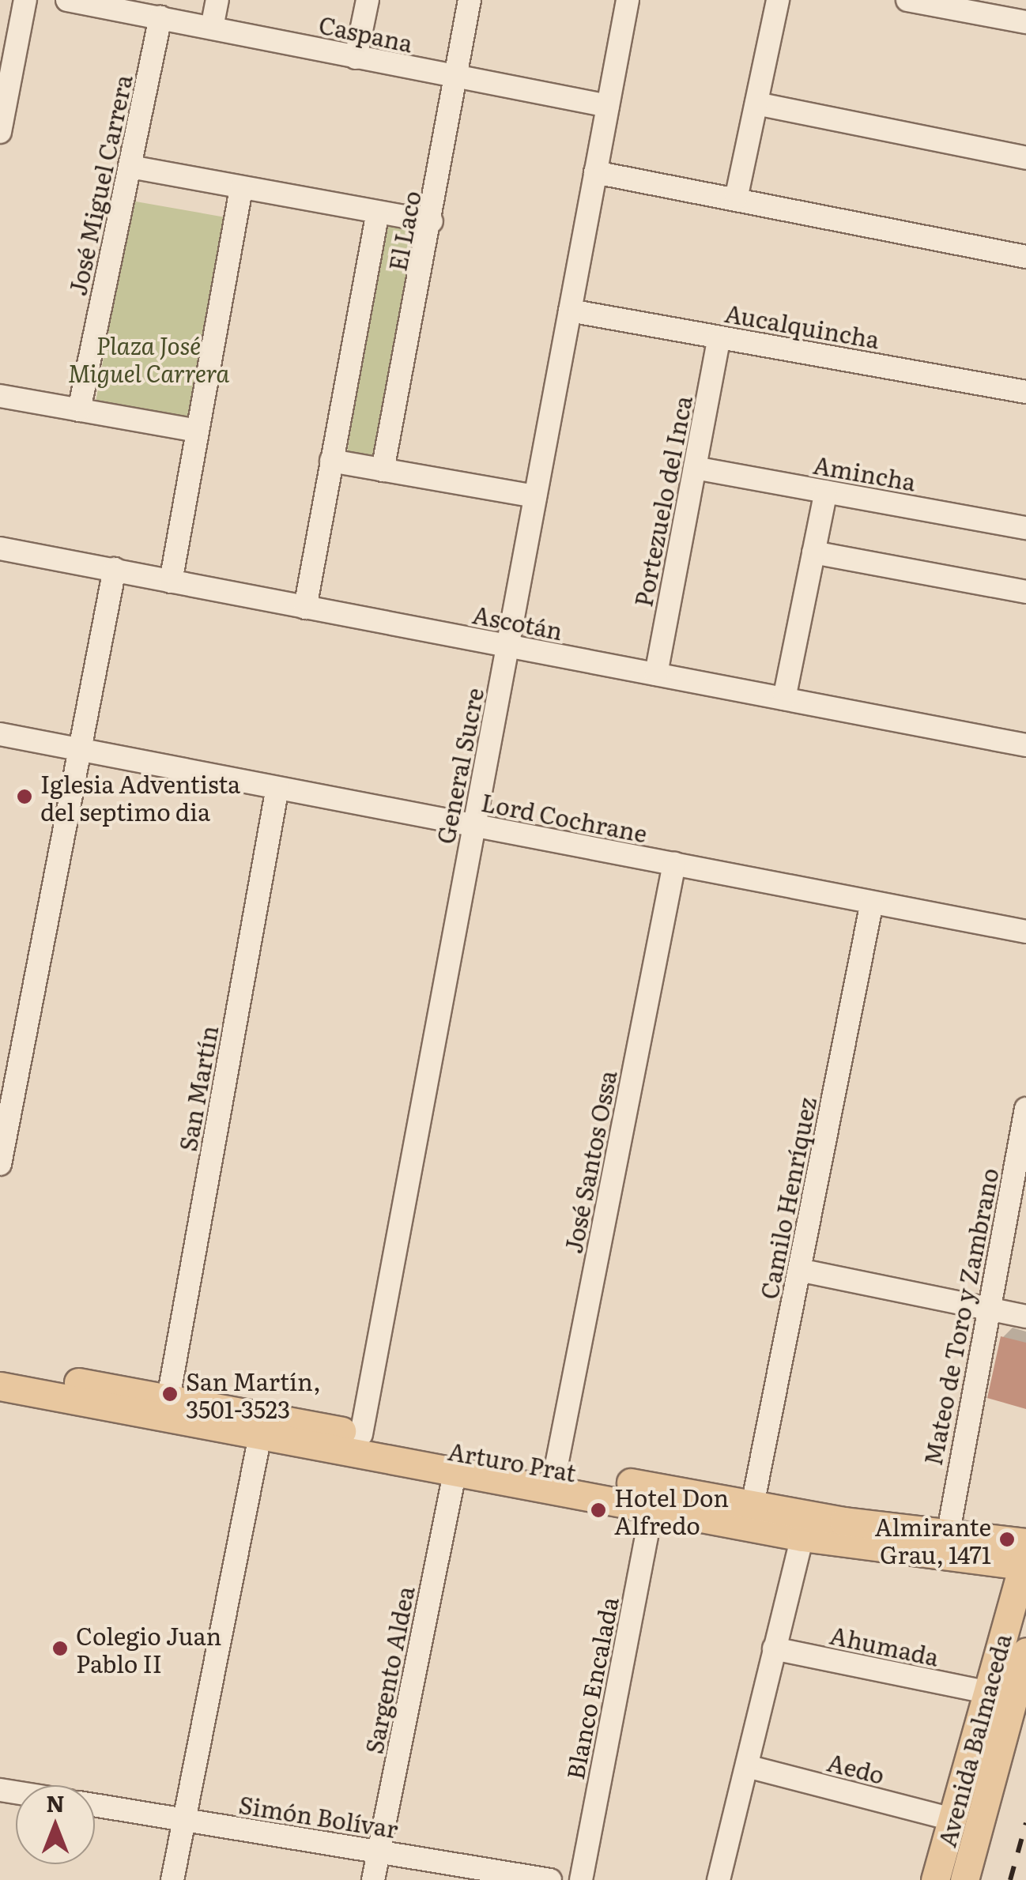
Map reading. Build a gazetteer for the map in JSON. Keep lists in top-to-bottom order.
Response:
{
  "streets": {
    "main road": ["Arturo Prat", "Avenida Balmaceda"],
    "street": [
      "Caspana",
      "José Miguel Carrera",
      "El Laco",
      "Aucalquincha",
      "Amincha",
      "Portezuelo del Inca",
      "Ascotán",
      "General Sucre",
      "Lord Cochrane",
      "San Martín",
      "José Santos Ossa",
      "Camilo Henríquez",
      "Mateo de Toro y Zambrano",
      "Ahumada",
      "Sargento Aldea",
      "Blanco Encalada",
      "Aedo",
      "Simón Bolívar"
    ]
  },
  "crossings": [
    ["Caspana", "José Miguel Carrera"],
    ["Caspana", "El Laco"],
    ["Caspana", "General Sucre"],
    ["El Laco", "Ascotán"],
    ["Aucalquincha", "Portezuelo del Inca"],
    ["Aucalquincha", "General Sucre"],
    ["Amincha", "Portezuelo del Inca"],
    ["Portezuelo del Inca", "Ascotán"],
    ["Ascotán", "General Sucre"],
    ["General Sucre", "Lord Cochrane"],
    ["General Sucre", "Arturo Prat"],
    ["Lord Cochrane", "San Martín"],
    ["Lord Cochrane", "José Santos Ossa"],
    ["Lord Cochrane", "Camilo Henríquez"],
    ["San Martín", "Arturo Prat"],
    ["José Santos Ossa", "Arturo Prat"],
    ["Camilo Henríquez", "Arturo Prat"],
    ["Mateo de Toro y Zambrano", "Arturo Prat"],
    ["Arturo Prat", "Sargento Aldea"],
    ["Arturo Prat", "Blanco Encalada"],
    ["Arturo Prat", "Avenida Balmaceda"],
    ["Ahumada", "Avenida Balmaceda"],
    ["Sargento Aldea", "Simón Bolívar"],
    ["Avenida Balmaceda", "Aedo"]
  ],
  "parks": ["Plaza José Miguel Carrera"],
  "places": [
    "Iglesia Adventista del septimo dia",
    "San Martín, 3501-3523",
    "Hotel Don Alfredo",
    "Almirante Grau, 1471",
    "Colegio Juan Pablo II"
  ],
  "north": "top"
}
